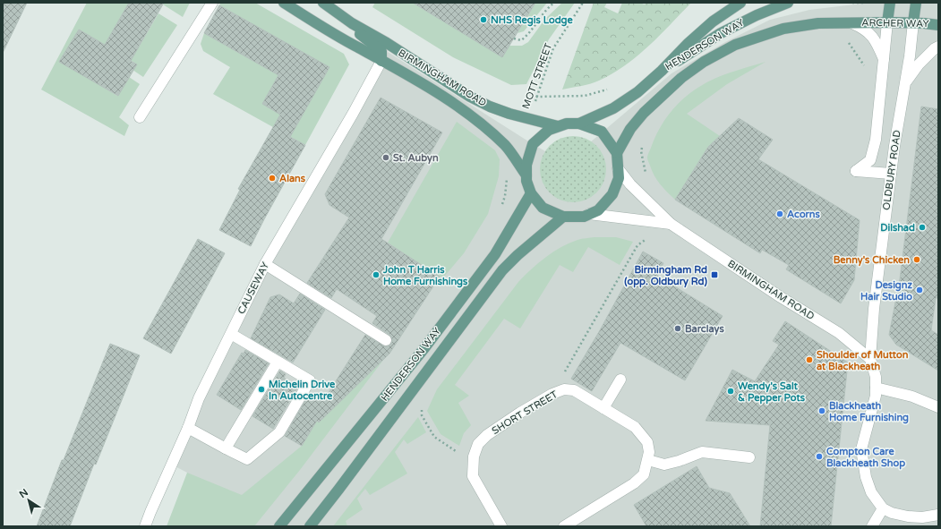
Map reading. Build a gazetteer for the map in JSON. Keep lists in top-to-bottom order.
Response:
{
  "streets": {
    "main road": [
      "ARCHER WAY",
      "HENDERSON WAY",
      "BIRMINGHAM ROAD",
      "OLDBURY ROAD"
    ],
    "street": ["CAUSEWAY", "SHORT STREET"],
    "path": ["MOTT STREET"]
  },
  "crossings": [
    ["ARCHER WAY", "HENDERSON WAY"],
    ["ARCHER WAY", "OLDBURY ROAD"],
    ["HENDERSON WAY", "BIRMINGHAM ROAD"],
    ["MOTT STREET", "BIRMINGHAM ROAD"],
    ["BIRMINGHAM ROAD", "OLDBURY ROAD"],
    ["BIRMINGHAM ROAD", "CAUSEWAY"]
  ],
  "places": {
    "other": [
      "NHS Regis Lodge",
      "St. Aubyn",
      "Alans",
      "Acorns",
      "Dilshad",
      "Benny's Chicken",
      "John T Harris Home Furnishings",
      "Designz Hair Studio",
      "Barclays",
      "Shoulder of Mutton at Blackheath",
      "Michelin Drive In Autocentre",
      "Wendy's Salt & Pepper Pots",
      "Blackheath Home Furnishing",
      "Compton Care Blackheath Shop"
    ],
    "transit": ["Birmingham Rd (opp. Oldbury Rd)"]
  },
  "north": "top left"
}
